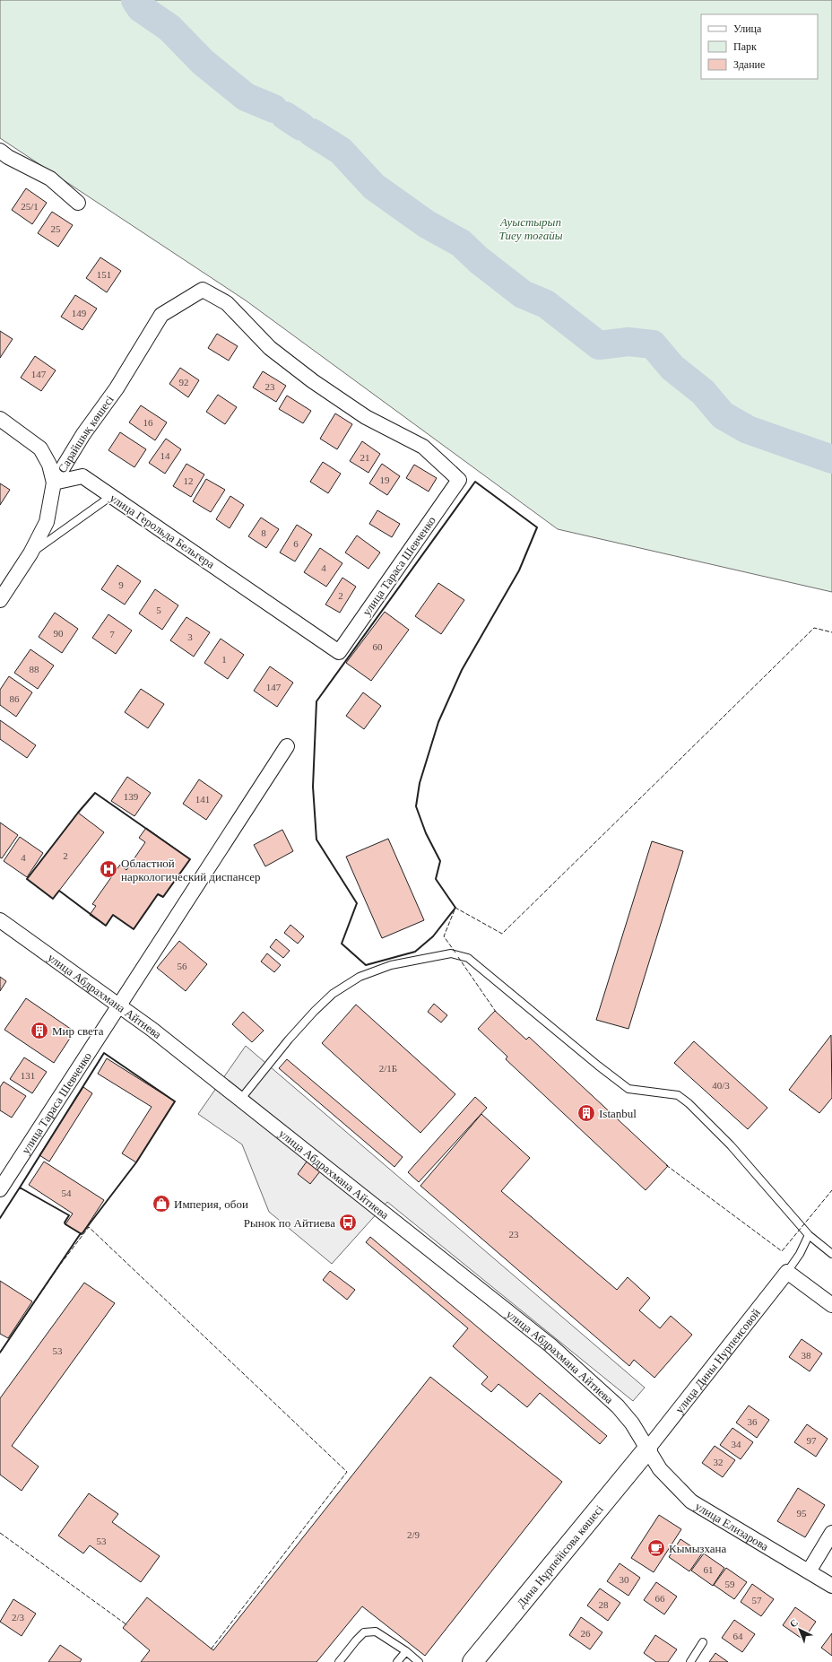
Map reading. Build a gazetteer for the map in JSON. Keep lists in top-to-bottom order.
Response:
{
  "streets": {
    "street": [
      "Сарайшық көшесі",
      "улица Герольда Бельгера",
      "улица Тараса Шевченко",
      "улица Абдрахмана Айтиева",
      "улица Дины Нурпеисовой",
      "улица Елизарова",
      "Дина Нұрпейісова көшесі"
    ]
  },
  "crossings": [
    ["Сарайшық көшесі", "улица Герольда Бельгера"],
    ["Сарайшық көшесі", "улица Тараса Шевченко"],
    ["улица Герольда Бельгера", "улица Тараса Шевченко"],
    ["улица Тараса Шевченко", "улица Абдрахмана Айтиева"],
    ["улица Абдрахмана Айтиева", "улица Дины Нурпеисовой"],
    ["улица Абдрахмана Айтиева", "улица Елизарова"],
    ["улица Абдрахмана Айтиева", "Дина Нұрпейісова көшесі"],
    ["улица Дины Нурпеисовой", "улица Елизарова"],
    ["улица Дины Нурпеисовой", "Дина Нұрпейісова көшесі"],
    ["улица Елизарова", "Дина Нұрпейісова көшесі"]
  ],
  "parks": ["Ауыстырып Тиеу тоғайы"],
  "places": {
    "hospital": ["Областной наркологический диспансер"],
    "building": ["Мир света", "Istanbul"],
    "shop": ["Империя, обои"],
    "bus stop": ["Рынок по Айтиева"],
    "cafe": ["Кымызхана"]
  },
  "house_numbers": [
    "25/1",
    "25",
    "151",
    "149",
    "147",
    "92",
    "23",
    "16",
    "14",
    "21",
    "19",
    "12",
    "8",
    "6",
    "4",
    "9",
    "2",
    "5",
    "90",
    "7",
    "3",
    "60",
    "1",
    "88",
    "147",
    "86",
    "139",
    "141",
    "2",
    "4",
    "56",
    "2/1Б",
    "131",
    "40/3",
    "54",
    "23",
    "53",
    "38",
    "36",
    "97",
    "34",
    "32",
    "95",
    "2/9",
    "53",
    "61",
    "30",
    "59",
    "66",
    "57",
    "28",
    "2/3",
    "26",
    "64"
  ],
  "legend": ["Улица", "Парк", "Здание"],
  "north": "top left"
}
